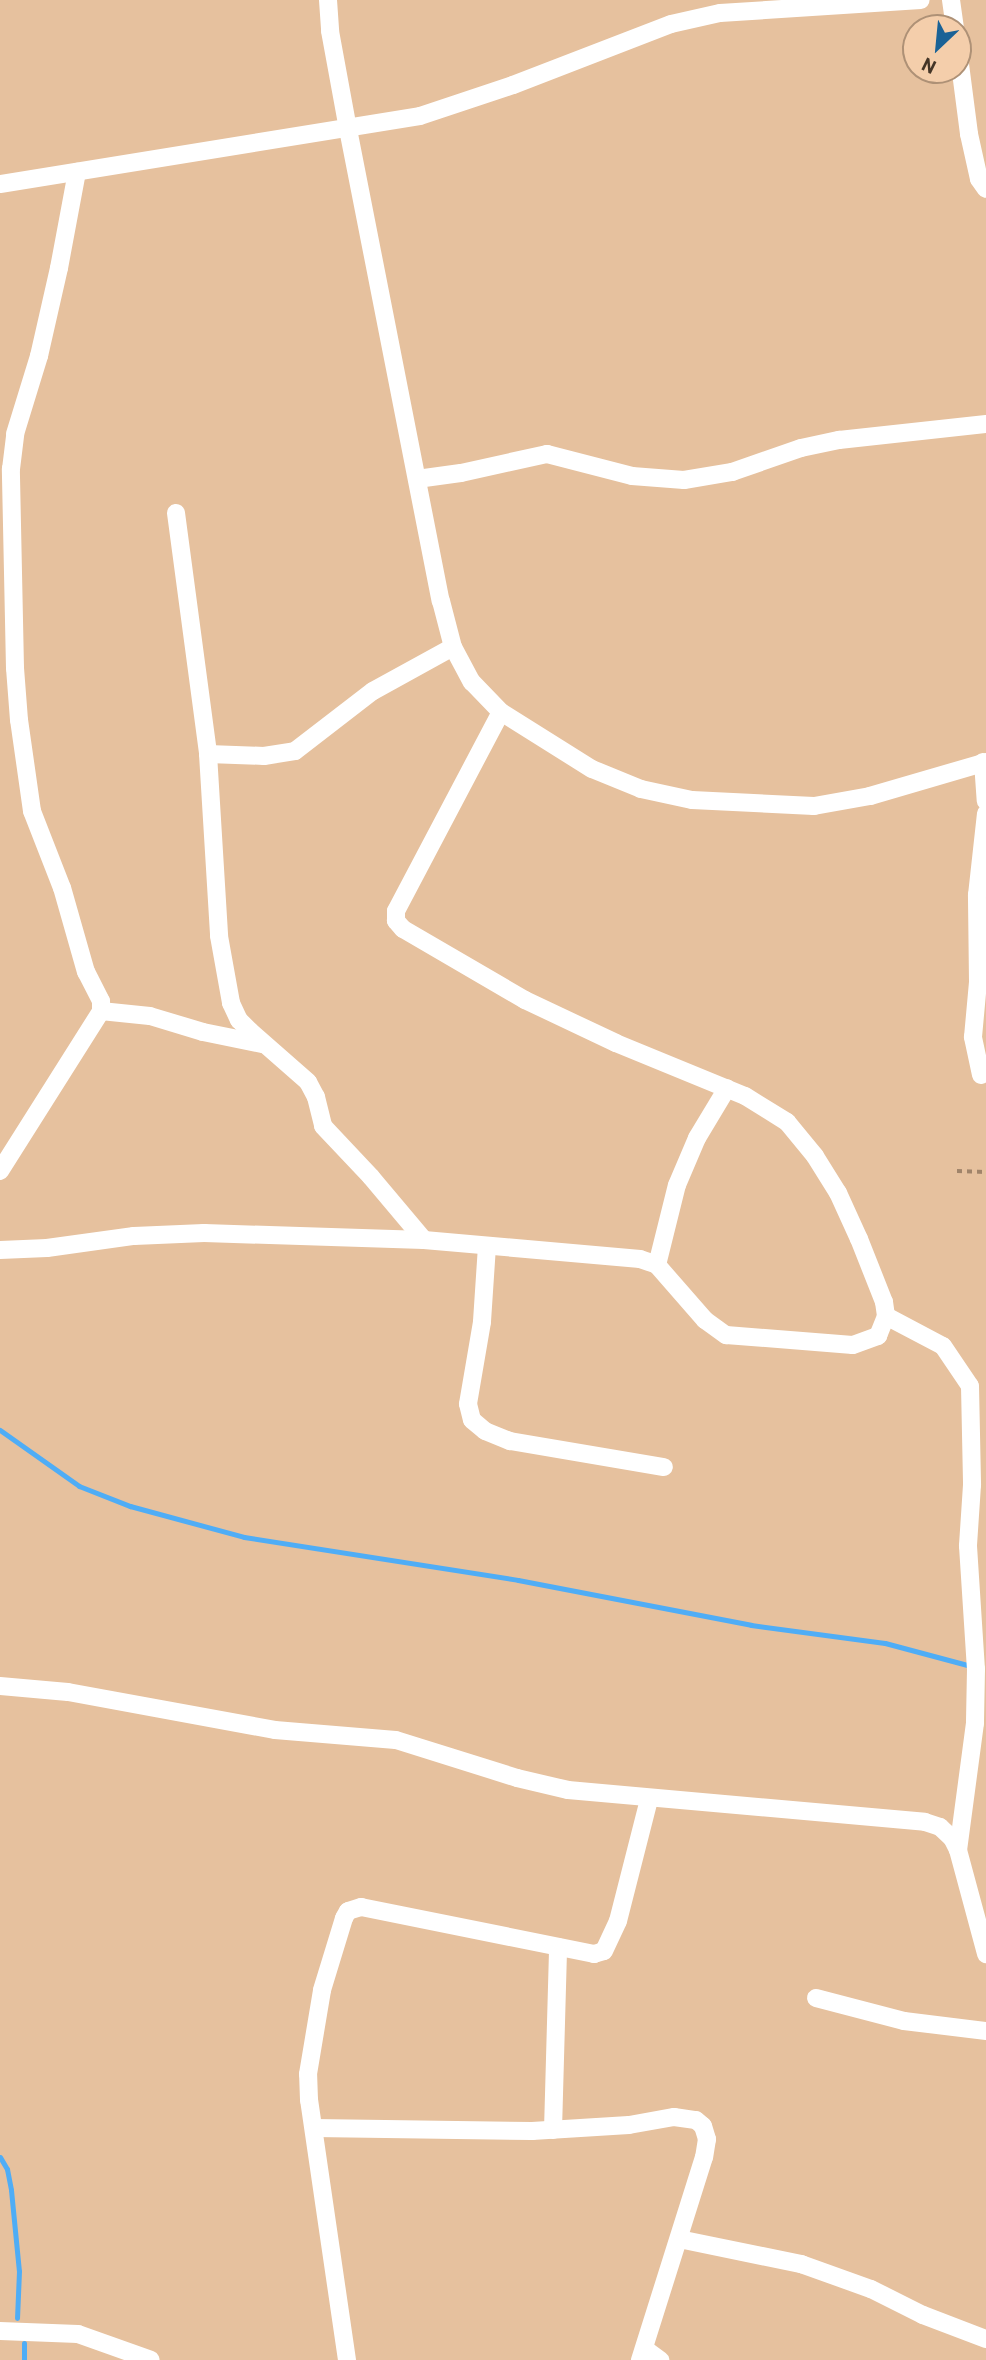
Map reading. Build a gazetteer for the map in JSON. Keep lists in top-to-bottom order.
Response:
{
  "north": "bottom left"
}
